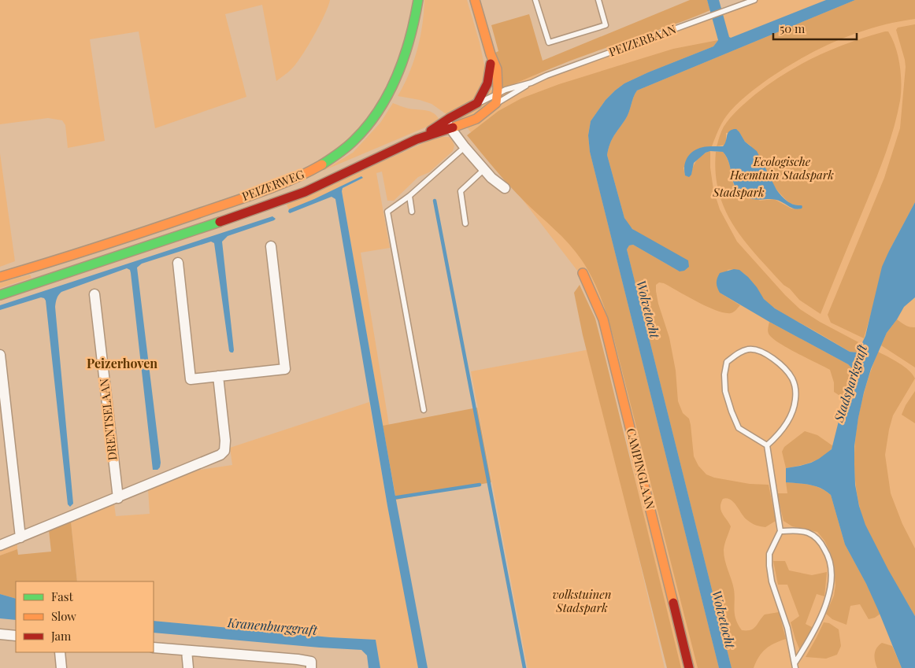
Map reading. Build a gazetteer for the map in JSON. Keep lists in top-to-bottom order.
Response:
{
  "streets": {
    "street": ["PEIZERWEG", "DRENTSELAAN", "CAMPINGLAAN"],
    "lane": ["PEIZERBAAN"]
  },
  "crossings": [
    ["PEIZERBAAN", "PEIZERWEG"]
  ],
  "districts": ["Peizerhoven"],
  "water": ["Wolvetocht", "Stadsparkgraft", "Kranenburggraft"],
  "parks": ["Ecologische Heemtuin Stadspark", "Stadspark", "volkstuinen Stadspark"],
  "legend": ["Fast", "Slow", "Jam"],
  "scale_bar": "50 m"
}
